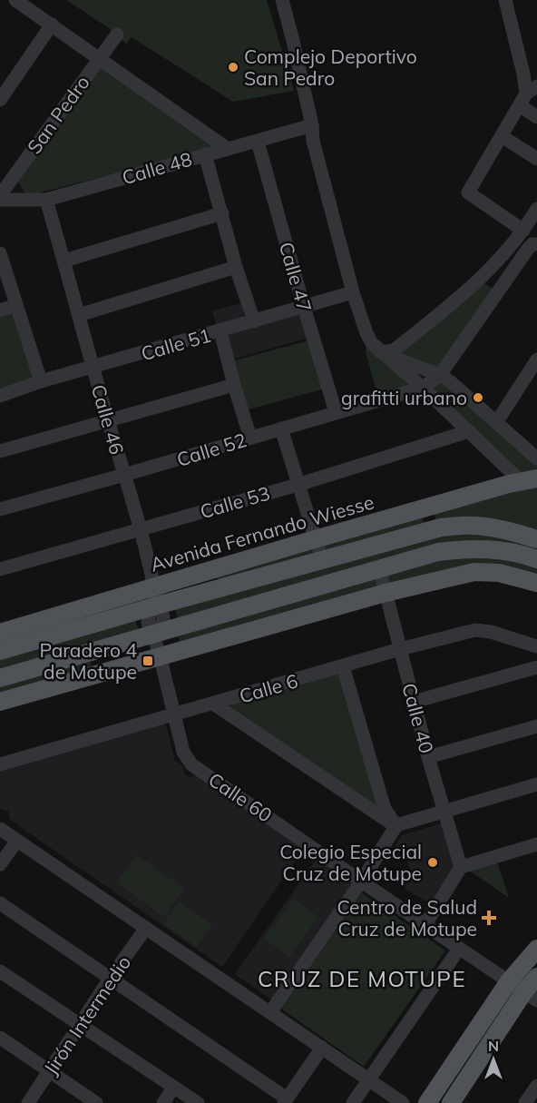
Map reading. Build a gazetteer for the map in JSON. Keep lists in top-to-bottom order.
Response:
{
  "streets": {
    "main road": ["Avenida Fernando Wiesse"],
    "street": [
      "San Pedro",
      "Calle 48",
      "Calle 47",
      "Calle 51",
      "Calle 46",
      "Calle 52",
      "Calle 53",
      "Calle 6",
      "Calle 40",
      "Calle 60",
      "Jirón Intermedio"
    ]
  },
  "crossings": [
    ["Calle 48", "Calle 47"],
    ["Calle 48", "Calle 46"],
    ["Calle 47", "Calle 51"],
    ["Calle 47", "Calle 52"],
    ["Calle 51", "Calle 46"],
    ["Calle 46", "Calle 52"],
    ["Calle 46", "Calle 53"],
    ["Calle 46", "Avenida Fernando Wiesse"],
    ["Calle 46", "Calle 60"],
    ["Calle 6", "Calle 40"],
    ["Calle 6", "Calle 60"]
  ],
  "districts": ["CRUZ DE MOTUPE"],
  "places": {
    "other": ["Complejo Deportivo San Pedro", "grafitti urbano", "Colegio Especial Cruz de Motupe"],
    "transit": ["Paradero 4 de Motupe"],
    "health": ["Centro de Salud Cruz de Motupe"]
  },
  "north": "top"
}
